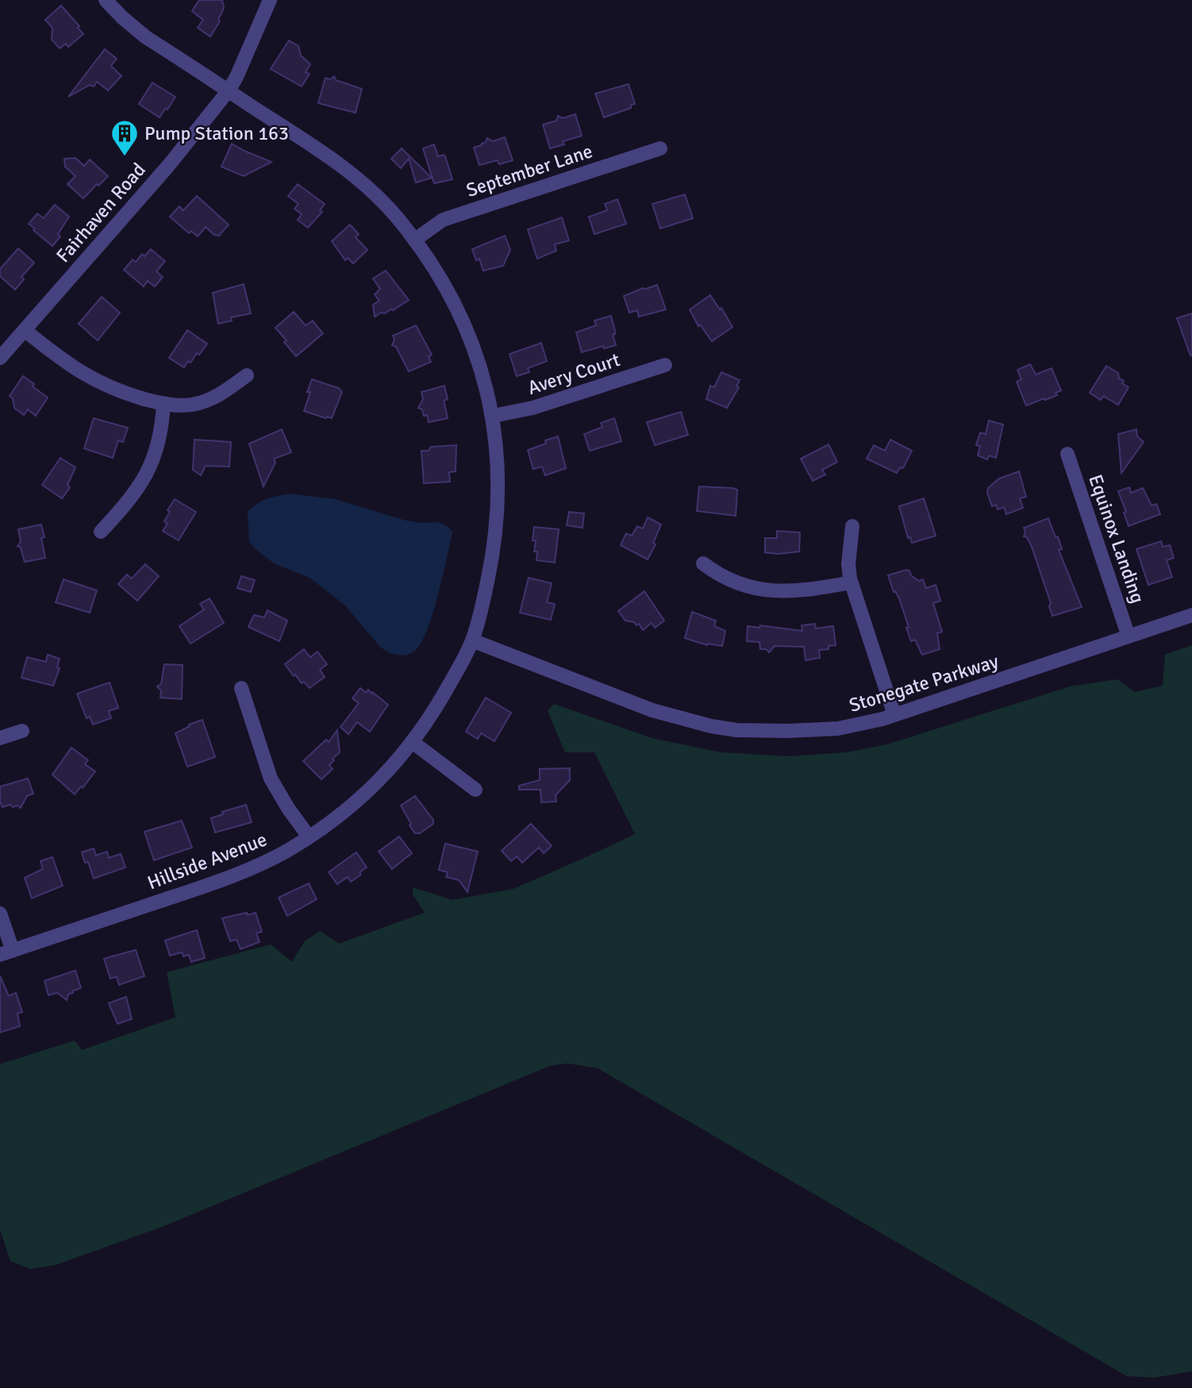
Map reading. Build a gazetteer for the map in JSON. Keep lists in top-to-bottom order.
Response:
{
  "streets": {
    "street": [
      "September Lane",
      "Fairhaven Road",
      "Avery Court",
      "Equinox Landing",
      "Stonegate Parkway",
      "Hillside Avenue"
    ]
  },
  "crossings": [
    ["September Lane", "Hillside Avenue"],
    ["Fairhaven Road", "Hillside Avenue"],
    ["Avery Court", "Hillside Avenue"],
    ["Equinox Landing", "Stonegate Parkway"],
    ["Stonegate Parkway", "Hillside Avenue"]
  ],
  "places": {
    "building": ["Pump Station 163"]
  }
}
